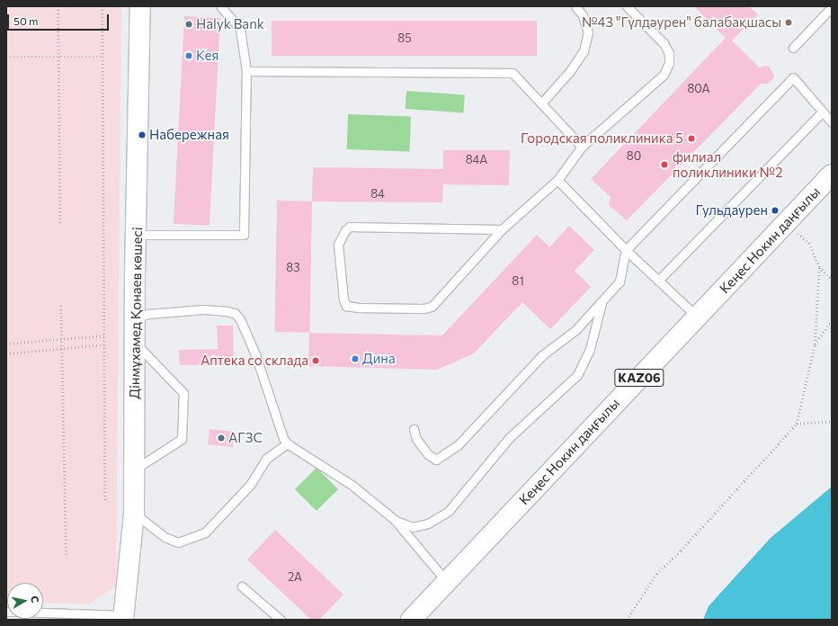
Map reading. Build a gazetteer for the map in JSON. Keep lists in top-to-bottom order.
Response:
{
  "streets": {
    "main road": ["Кеңес Нокин даңғылы", "Дінмұхамед Қонаев көшесі", "KАZ06"]
  },
  "places": [
    "№43 \"Гүлдәурен\" балабақшасы",
    "Halyk Bank",
    "Кея",
    "Набережная",
    "Городская поликлиника 5",
    "филиал поликлиники №2",
    "Гульдаурен",
    "Дина",
    "Аптека со склада",
    "АГЗС"
  ],
  "house_numbers": [
    "85",
    "80А",
    "80",
    "84А",
    "84",
    "83",
    "81",
    "2А"
  ],
  "scale_bar": "50 m",
  "north": "right"
}
